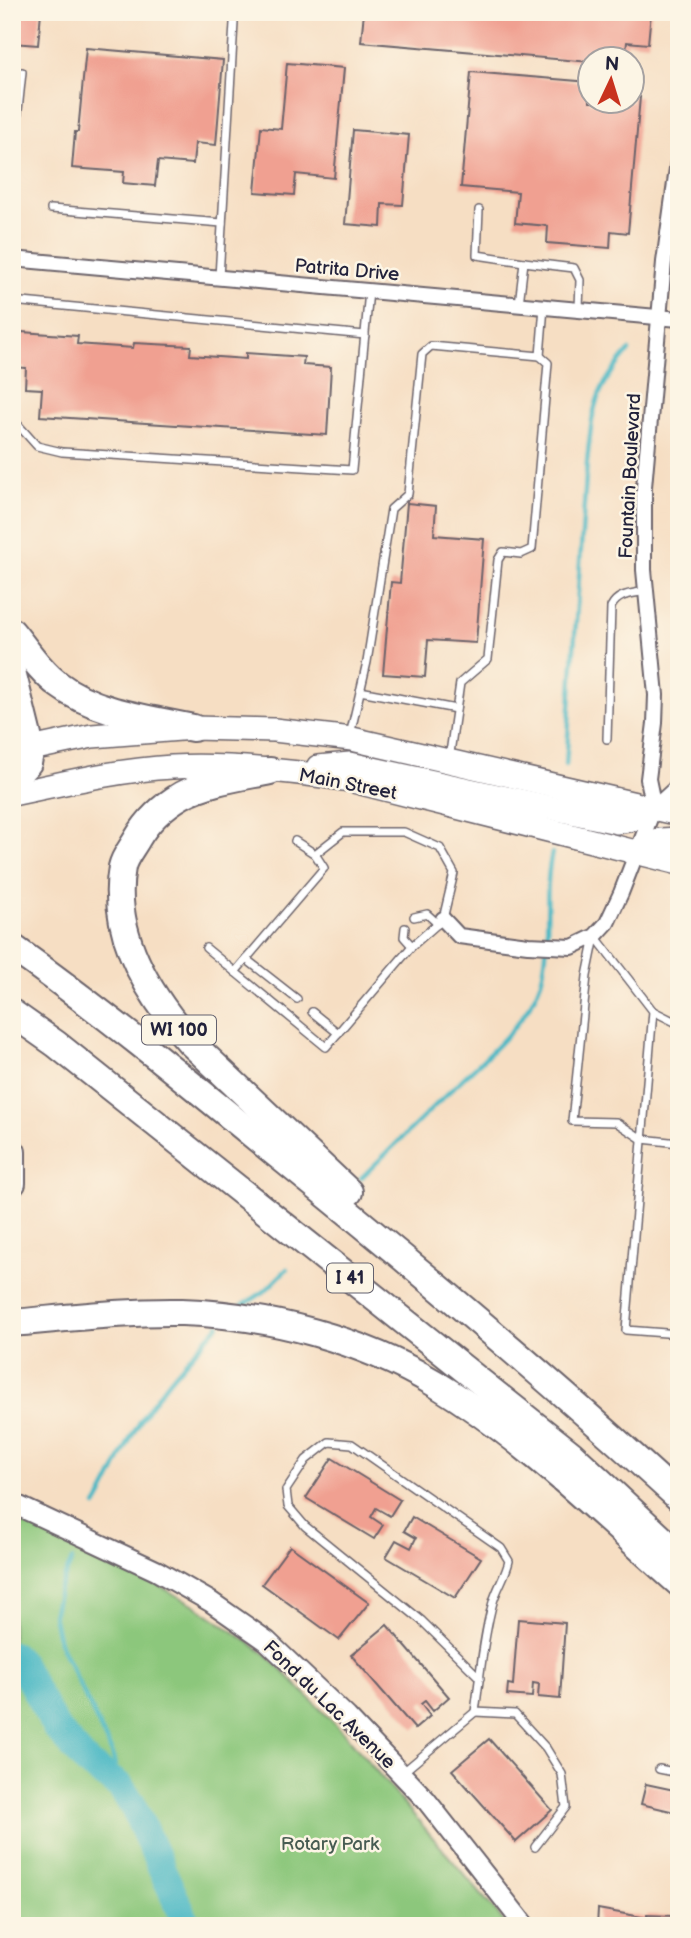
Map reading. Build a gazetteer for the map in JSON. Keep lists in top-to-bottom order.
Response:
{
  "streets": {
    "highway": ["WI 100", "I 41"],
    "main road": ["Main Street"],
    "street": ["Patrita Drive", "Fountain Boulevard", "Fond du Lac Avenue"]
  },
  "crossings": [
    ["Patrita Drive", "Fountain Boulevard"],
    ["Main Street", "WI 100"],
    ["WI 100", "I 41"]
  ],
  "parks": ["Rotary Park"],
  "north": "top"
}
